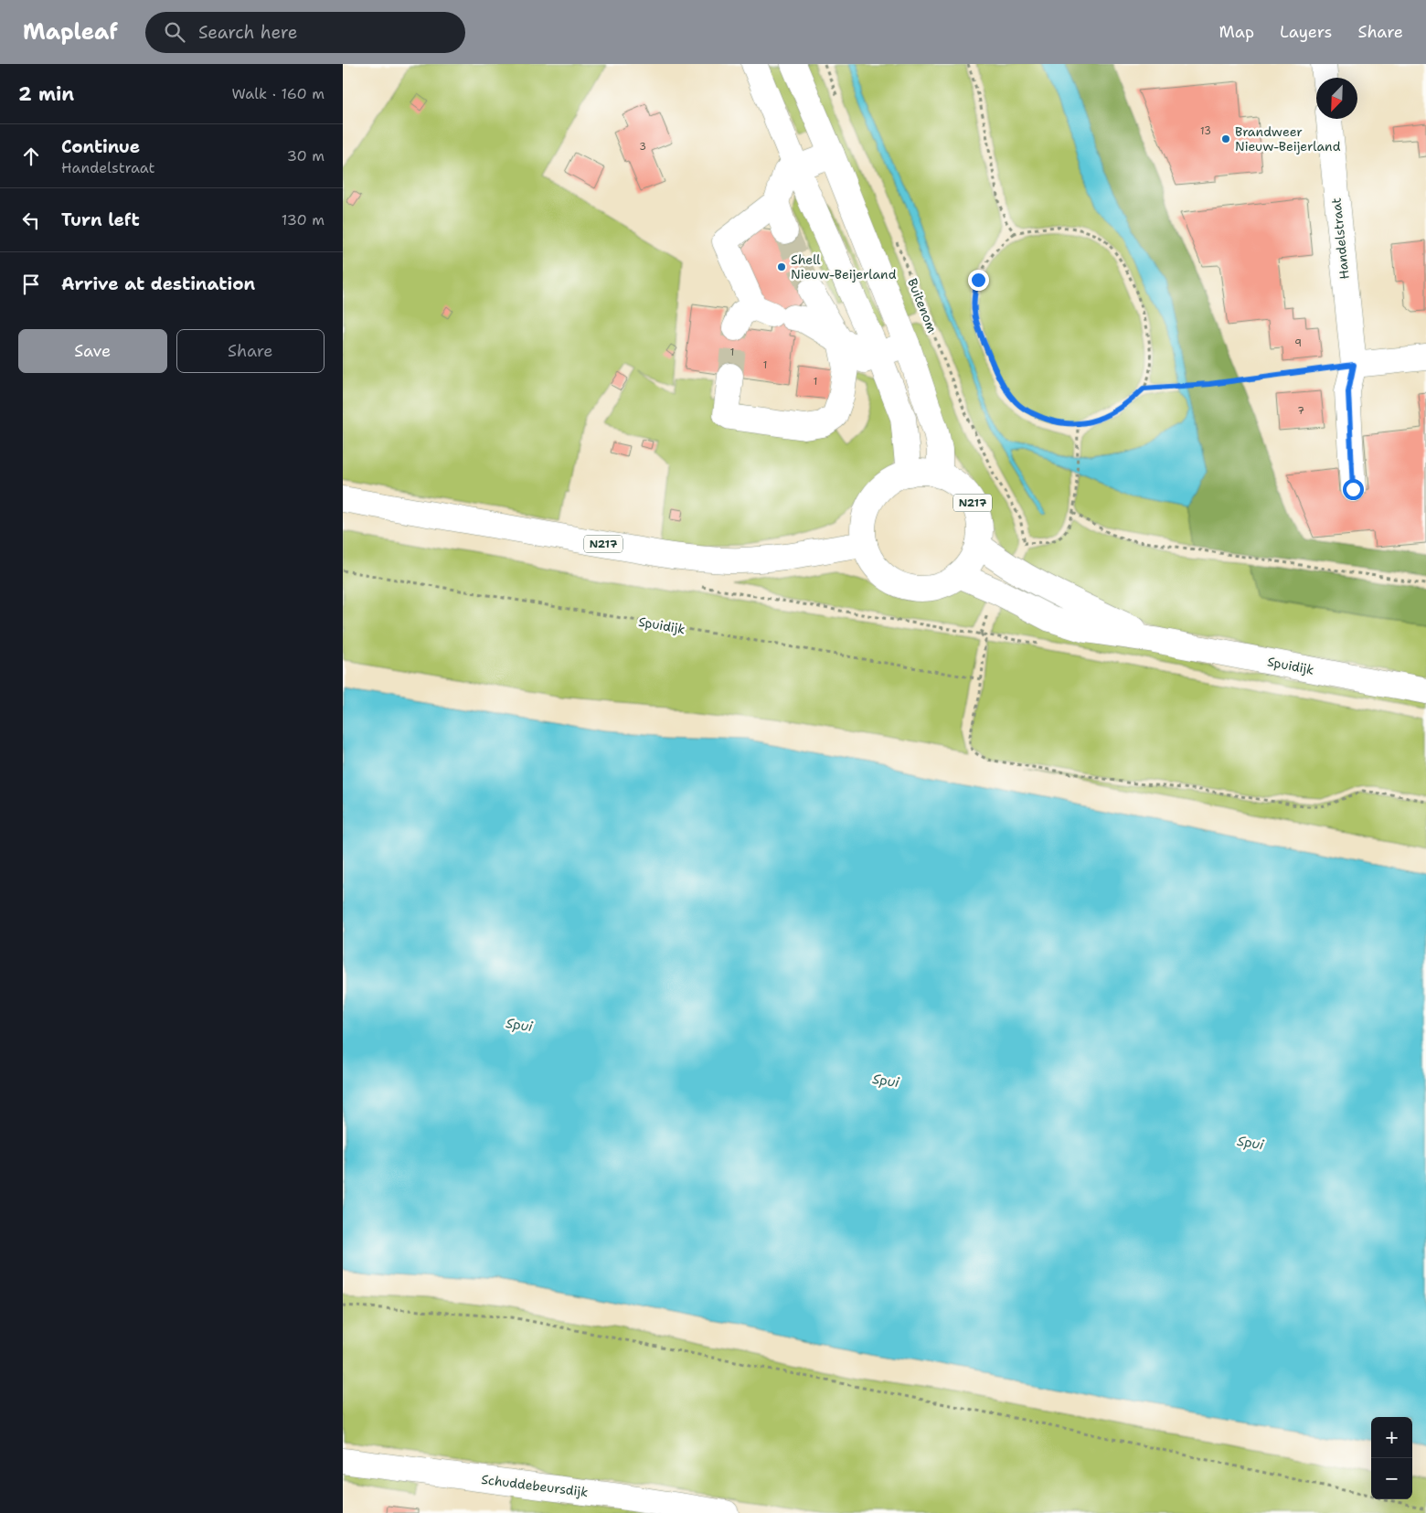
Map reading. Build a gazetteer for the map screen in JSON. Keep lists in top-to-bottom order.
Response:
{
  "streets": {
    "main road": [
      "Handelstraat",
      "N217",
      "Spuidijk",
      "Schuddebeursdijk"
    ],
    "path": ["Buitenom"]
  },
  "crossings": [
    ["N217", "Spuidijk"]
  ],
  "water": ["Spui"],
  "places": ["Brandweer Nieuw-Beijerland", "Shell Nieuw-Beijerland"],
  "house_numbers": [
    "13",
    "3",
    "9",
    "1",
    "1",
    "1",
    "7"
  ],
  "north": "bottom left",
  "page": {
    "header": "Mapleaf",
    "search": "Search here",
    "nav": ["Map", "Layers", "Share"],
    "heading": ["2 min", "Walk · 160 m"],
    "list": [
      ["Continue", "Handelstraat", "30 m"],
      ["Turn left", "130 m"],
      "Arrive at destination"
    ],
    "buttons": ["Save", "Share"],
    "map_buttons": ["+", "−"]
  }
}
